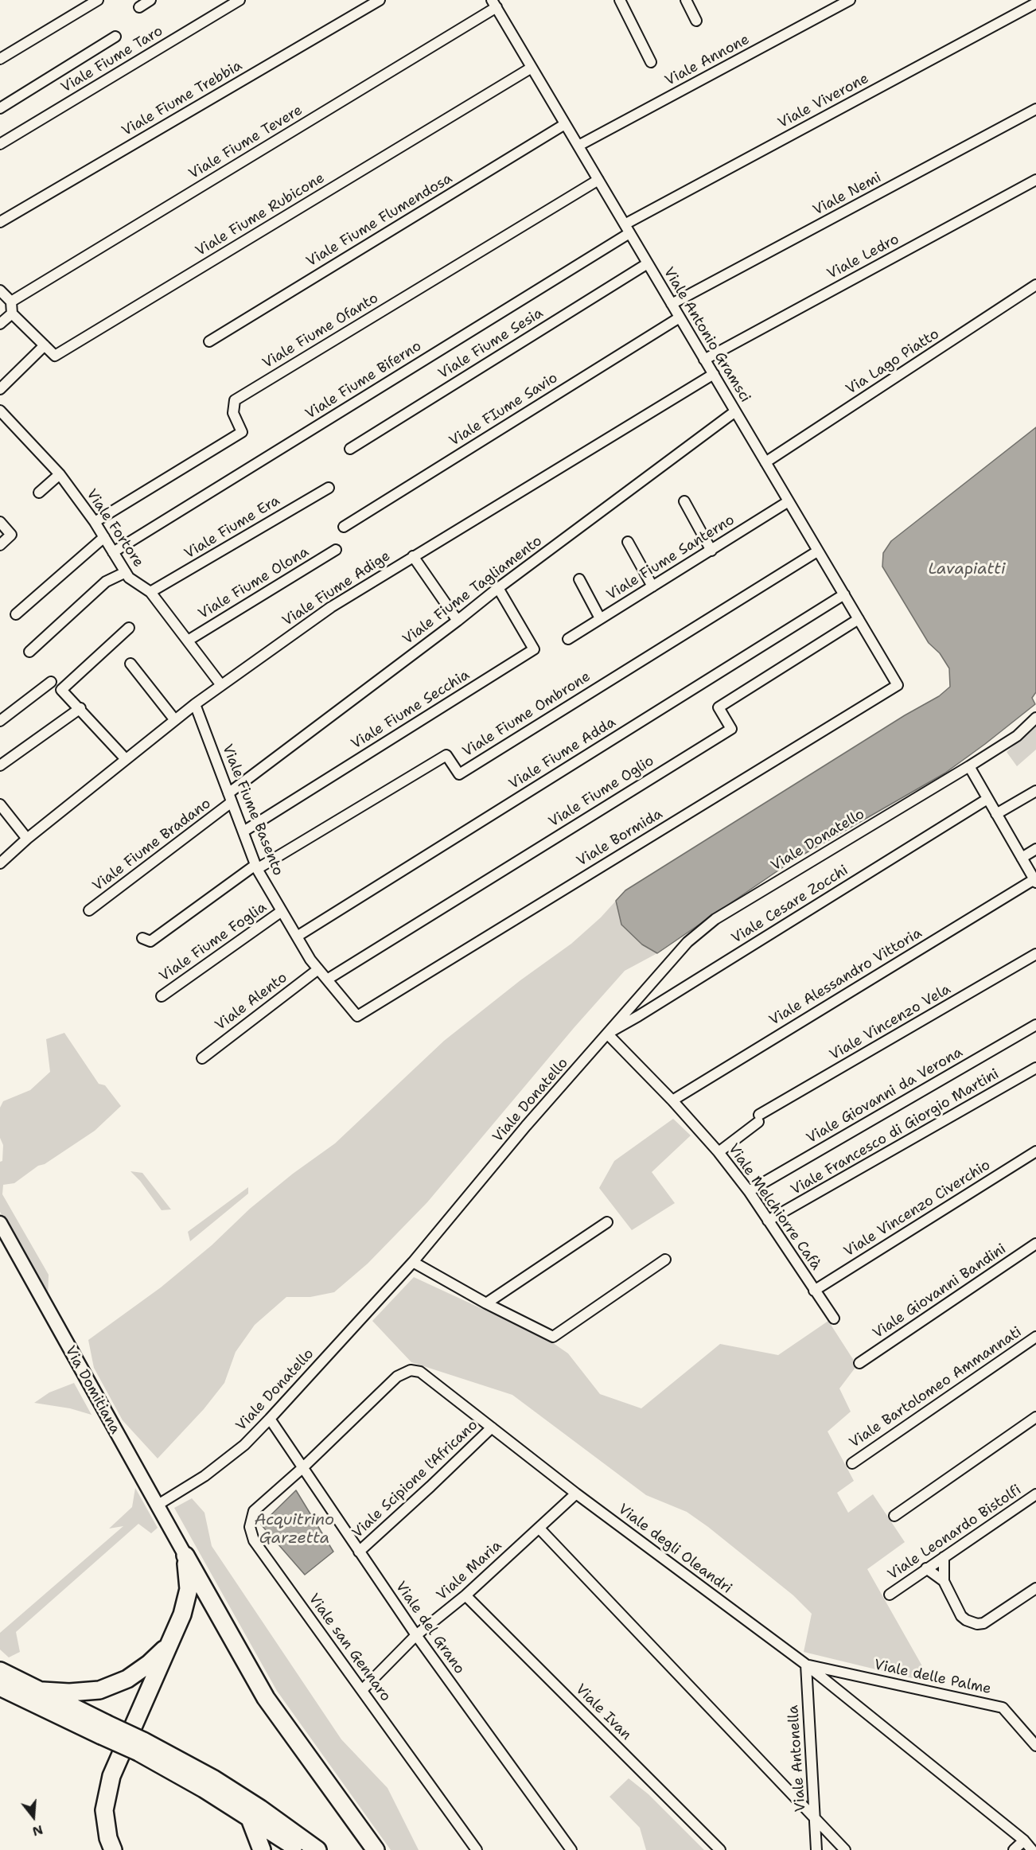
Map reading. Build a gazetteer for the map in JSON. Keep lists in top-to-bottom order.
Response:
{
  "streets": {
    "street": [
      "Viale Fiume Taro",
      "Viale Annone",
      "Viale Fiume Trebbia",
      "Viale Viverone",
      "Viale Fiume Tevere",
      "Viale Nemi",
      "Viale Fiume Rubicone",
      "Viale Fiume Flumendosa",
      "Viale Ledro",
      "Viale Fiume Ofanto",
      "Viale Antonio Gramsci",
      "Viale Fiume Sesia",
      "Via Lago Piatto",
      "Viale Fiume Biferno",
      "Viale FIume Savio",
      "Viale Fiume Era",
      "Viale Fortore",
      "Viale Fiume Santerno",
      "Viale Fiume Olona",
      "Viale Fiume Adige",
      "Viale Fiume Tagliamento",
      "Viale Fiume Secchia",
      "Viale Fiume Ombrone",
      "Viale Fiume Adda",
      "Viale Fiume Oglio",
      "Viale Fiume Basento",
      "Viale Bormida",
      "Viale Donatello",
      "Viale Fiume Bradano",
      "Viale Cesare Zocchi",
      "Viale Fiume Foglia",
      "Viale Alessandro Vittoria",
      "Viale Alento",
      "Viale Vincenzo Vela",
      "Viale Giovanni da Verona",
      "Viale Francesco di Giorgio Martini",
      "Viale Melchiorre Cafà",
      "Viale Vincenzo Civerchio",
      "Viale Giovanni Bandini",
      "Viale Bartolomeo Ammannati",
      "Via Domitiana",
      "Viale Scipione l'Africano",
      "Viale Leonardo Bistolfi",
      "Viale degli Oleandri",
      "Viale Maria",
      "Viale del Grano",
      "Viale san Gennaro",
      "Viale delle Palme",
      "Viale Ivan",
      "Viale Antonella"
    ]
  },
  "crossings": [
    ["Viale Annone", "Viale Antonio Gramsci"],
    ["Viale Viverone", "Viale Antonio Gramsci"],
    ["Viale Viverone", "Viale Fiume Biferno"],
    ["Viale Fiume Tevere", "Viale Antonio Gramsci"],
    ["Viale Nemi", "Viale Antonio Gramsci"],
    ["Viale Fiume Rubicone", "Viale Antonio Gramsci"],
    ["Viale Fiume Flumendosa", "Viale Antonio Gramsci"],
    ["Viale Ledro", "Viale Antonio Gramsci"],
    ["Viale Fiume Ofanto", "Viale Antonio Gramsci"],
    ["Viale Fiume Ofanto", "Viale Fortore"],
    ["Viale Antonio Gramsci", "Viale Fiume Sesia"],
    ["Viale Antonio Gramsci", "Via Lago Piatto"],
    ["Viale Antonio Gramsci", "Viale Fiume Biferno"],
    ["Viale Antonio Gramsci", "Viale FIume Savio"],
    ["Viale Antonio Gramsci", "Viale Fiume Santerno"],
    ["Viale Antonio Gramsci", "Viale Fiume Adige"],
    ["Viale Antonio Gramsci", "Viale Fiume Tagliamento"],
    ["Viale Antonio Gramsci", "Viale Fiume Ombrone"],
    ["Viale Antonio Gramsci", "Viale Fiume Adda"],
    ["Viale Antonio Gramsci", "Viale Fiume Oglio"],
    ["Viale Antonio Gramsci", "Viale Bormida"],
    ["Viale Fiume Biferno", "Viale Fortore"],
    ["Viale Fiume Era", "Viale Fortore"],
    ["Viale Fortore", "Viale Fiume Olona"],
    ["Viale Fortore", "Viale Fiume Adige"],
    ["Viale Fiume Adige", "Viale Fiume Basento"],
    ["Viale Fiume Tagliamento", "Viale Fiume Secchia"],
    ["Viale Fiume Tagliamento", "Viale Fiume Basento"],
    ["Viale Fiume Tagliamento", "Viale Fiume Bradano"],
    ["Viale Fiume Secchia", "Viale Fiume Basento"],
    ["Viale Fiume Ombrone", "Viale Fiume Basento"],
    ["Viale Fiume Adda", "Viale Fiume Basento"],
    ["Viale Fiume Oglio", "Viale Fiume Basento"],
    ["Viale Fiume Basento", "Viale Bormida"],
    ["Viale Fiume Basento", "Viale Fiume Bradano"],
    ["Viale Fiume Basento", "Viale Fiume Foglia"],
    ["Viale Fiume Basento", "Viale Alento"],
    ["Viale Donatello", "Viale Cesare Zocchi"],
    ["Viale Donatello", "Viale Melchiorre Cafà"],
    ["Viale Donatello", "Via Domitiana"],
    ["Viale Donatello", "Viale del Grano"],
    ["Viale Cesare Zocchi", "Viale Melchiorre Cafà"],
    ["Viale Alessandro Vittoria", "Viale Melchiorre Cafà"],
    ["Viale Vincenzo Vela", "Viale Melchiorre Cafà"],
    ["Viale Giovanni da Verona", "Viale Melchiorre Cafà"],
    ["Viale Francesco di Giorgio Martini", "Viale Melchiorre Cafà"],
    ["Viale Melchiorre Cafà", "Viale Vincenzo Civerchio"],
    ["Viale Scipione l'Africano", "Viale degli Oleandri"],
    ["Viale Scipione l'Africano", "Viale del Grano"],
    ["Viale degli Oleandri", "Viale Maria"],
    ["Viale degli Oleandri", "Viale del Grano"],
    ["Viale degli Oleandri", "Viale san Gennaro"],
    ["Viale degli Oleandri", "Viale delle Palme"],
    ["Viale degli Oleandri", "Viale Antonella"],
    ["Viale Maria", "Viale del Grano"],
    ["Viale Maria", "Viale san Gennaro"],
    ["Viale Maria", "Viale Ivan"],
    ["Viale del Grano", "Viale san Gennaro"],
    ["Viale delle Palme", "Viale Antonella"]
  ],
  "water": ["Lavapiatti", "Acquitrino Garzetta"],
  "north": "bottom"
}
